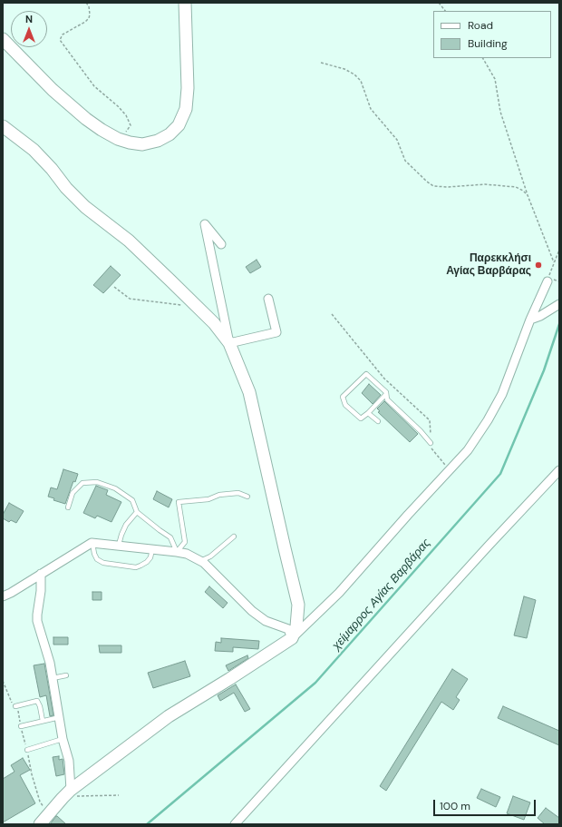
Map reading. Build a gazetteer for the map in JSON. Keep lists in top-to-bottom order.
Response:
{
  "water": ["χείμαρρος Αγίας Βαρβάρας"],
  "places": ["Παρεκκλήσι Αγίας Βαρβάρας"],
  "legend": ["Road", "Building"],
  "scale_bar": "100 m",
  "north": "top"
}
